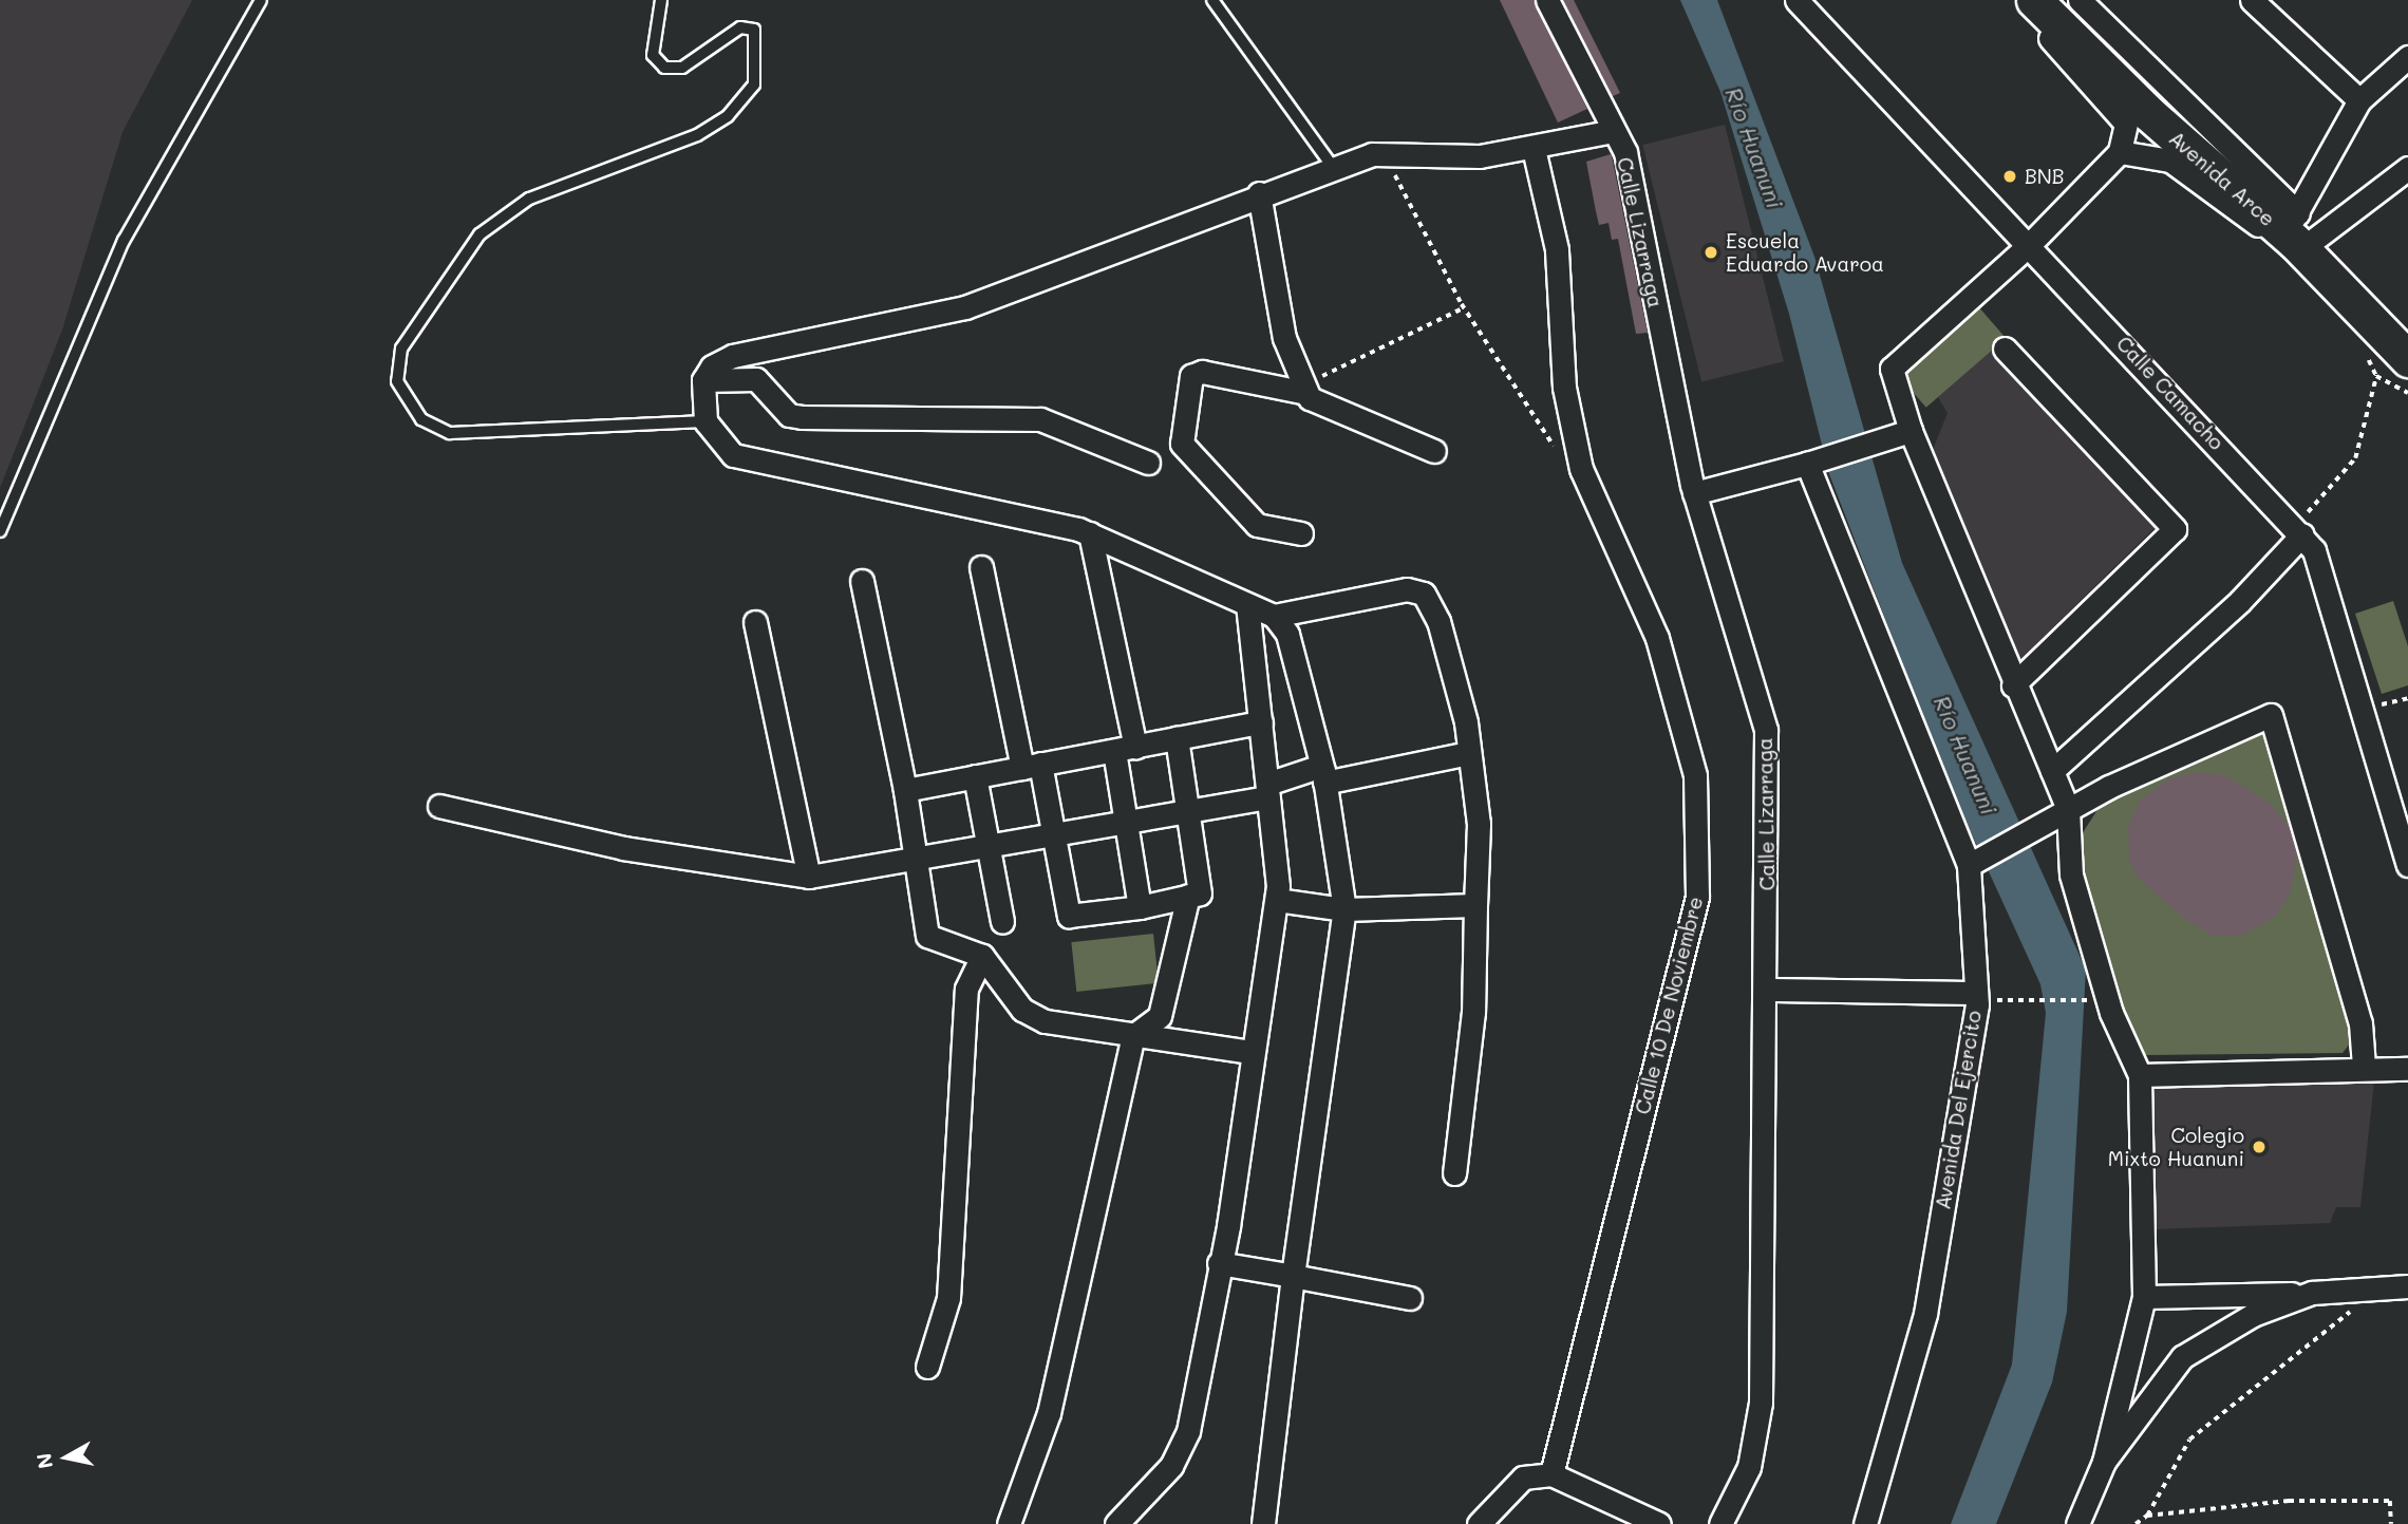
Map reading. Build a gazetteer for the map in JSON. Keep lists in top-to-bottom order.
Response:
{
  "streets": {
    "main road": ["Avenida Arce"],
    "street": [
      "Calle Lizarraga",
      "Calle Camacho",
      "Calle 10 De Noviembre",
      "Avenida Del Ejercito"
    ]
  },
  "water": ["Río Huanuni"],
  "places": ["BNB", "Escuela Eduardo Avaroa", "Colegio Mixto Huanuni"],
  "north": "left"
}
